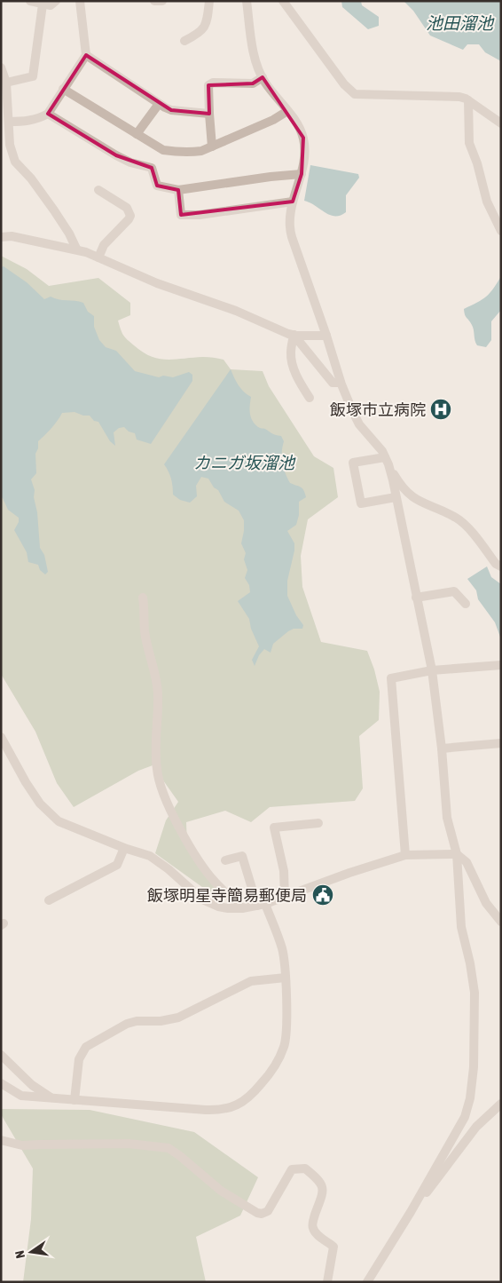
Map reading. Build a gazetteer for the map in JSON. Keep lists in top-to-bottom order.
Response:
{
  "water": ["池田溜池", "カニガ坂溜池"],
  "places": {
    "hospital": ["飯塚市立病院"],
    "public building": ["飯塚明星寺簡易郵便局"]
  },
  "north": "left"
}
